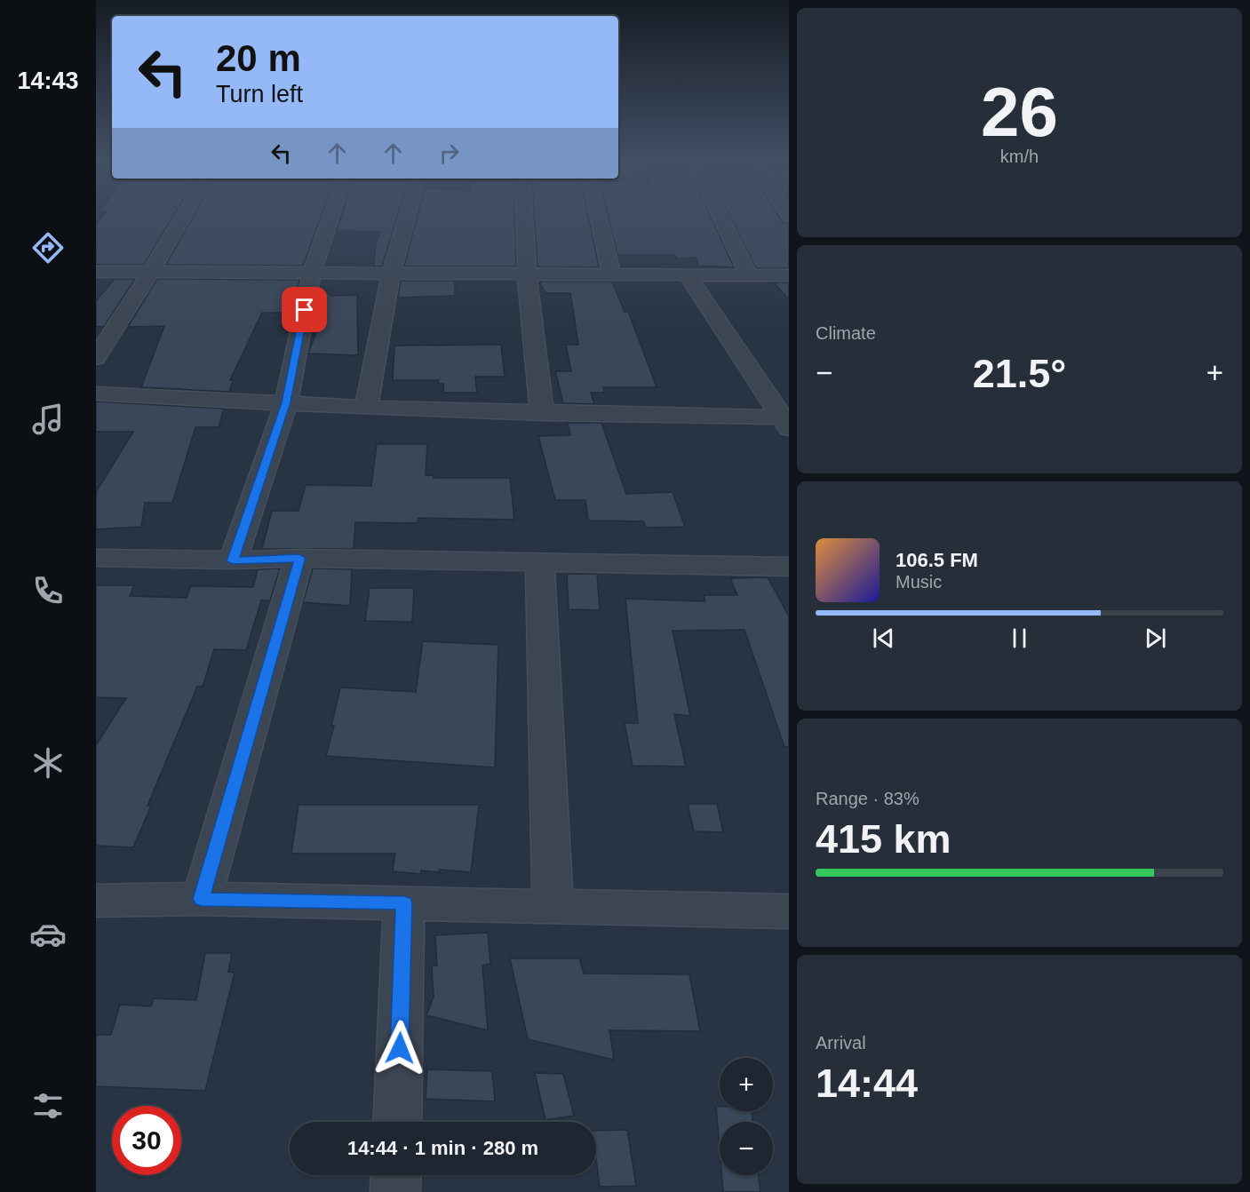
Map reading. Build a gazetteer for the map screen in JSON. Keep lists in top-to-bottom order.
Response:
{
  "page": {
    "tabs": "14:43",
    "tile": [
      ["26", "km/h"],
      "Climate",
      ["Range · 83%", "415 km"],
      ["Arrival", "14:44"]
    ],
    "turn": ["20 m", "Turn left"],
    "heat": ["−", "21.5°", "+"],
    "song": ["106.5 FM", "Music"],
    "map_buttons": ["+", "−"],
    "limit": "30",
    "trip": "14:44 · 1 min · 280 m"
  }
}
